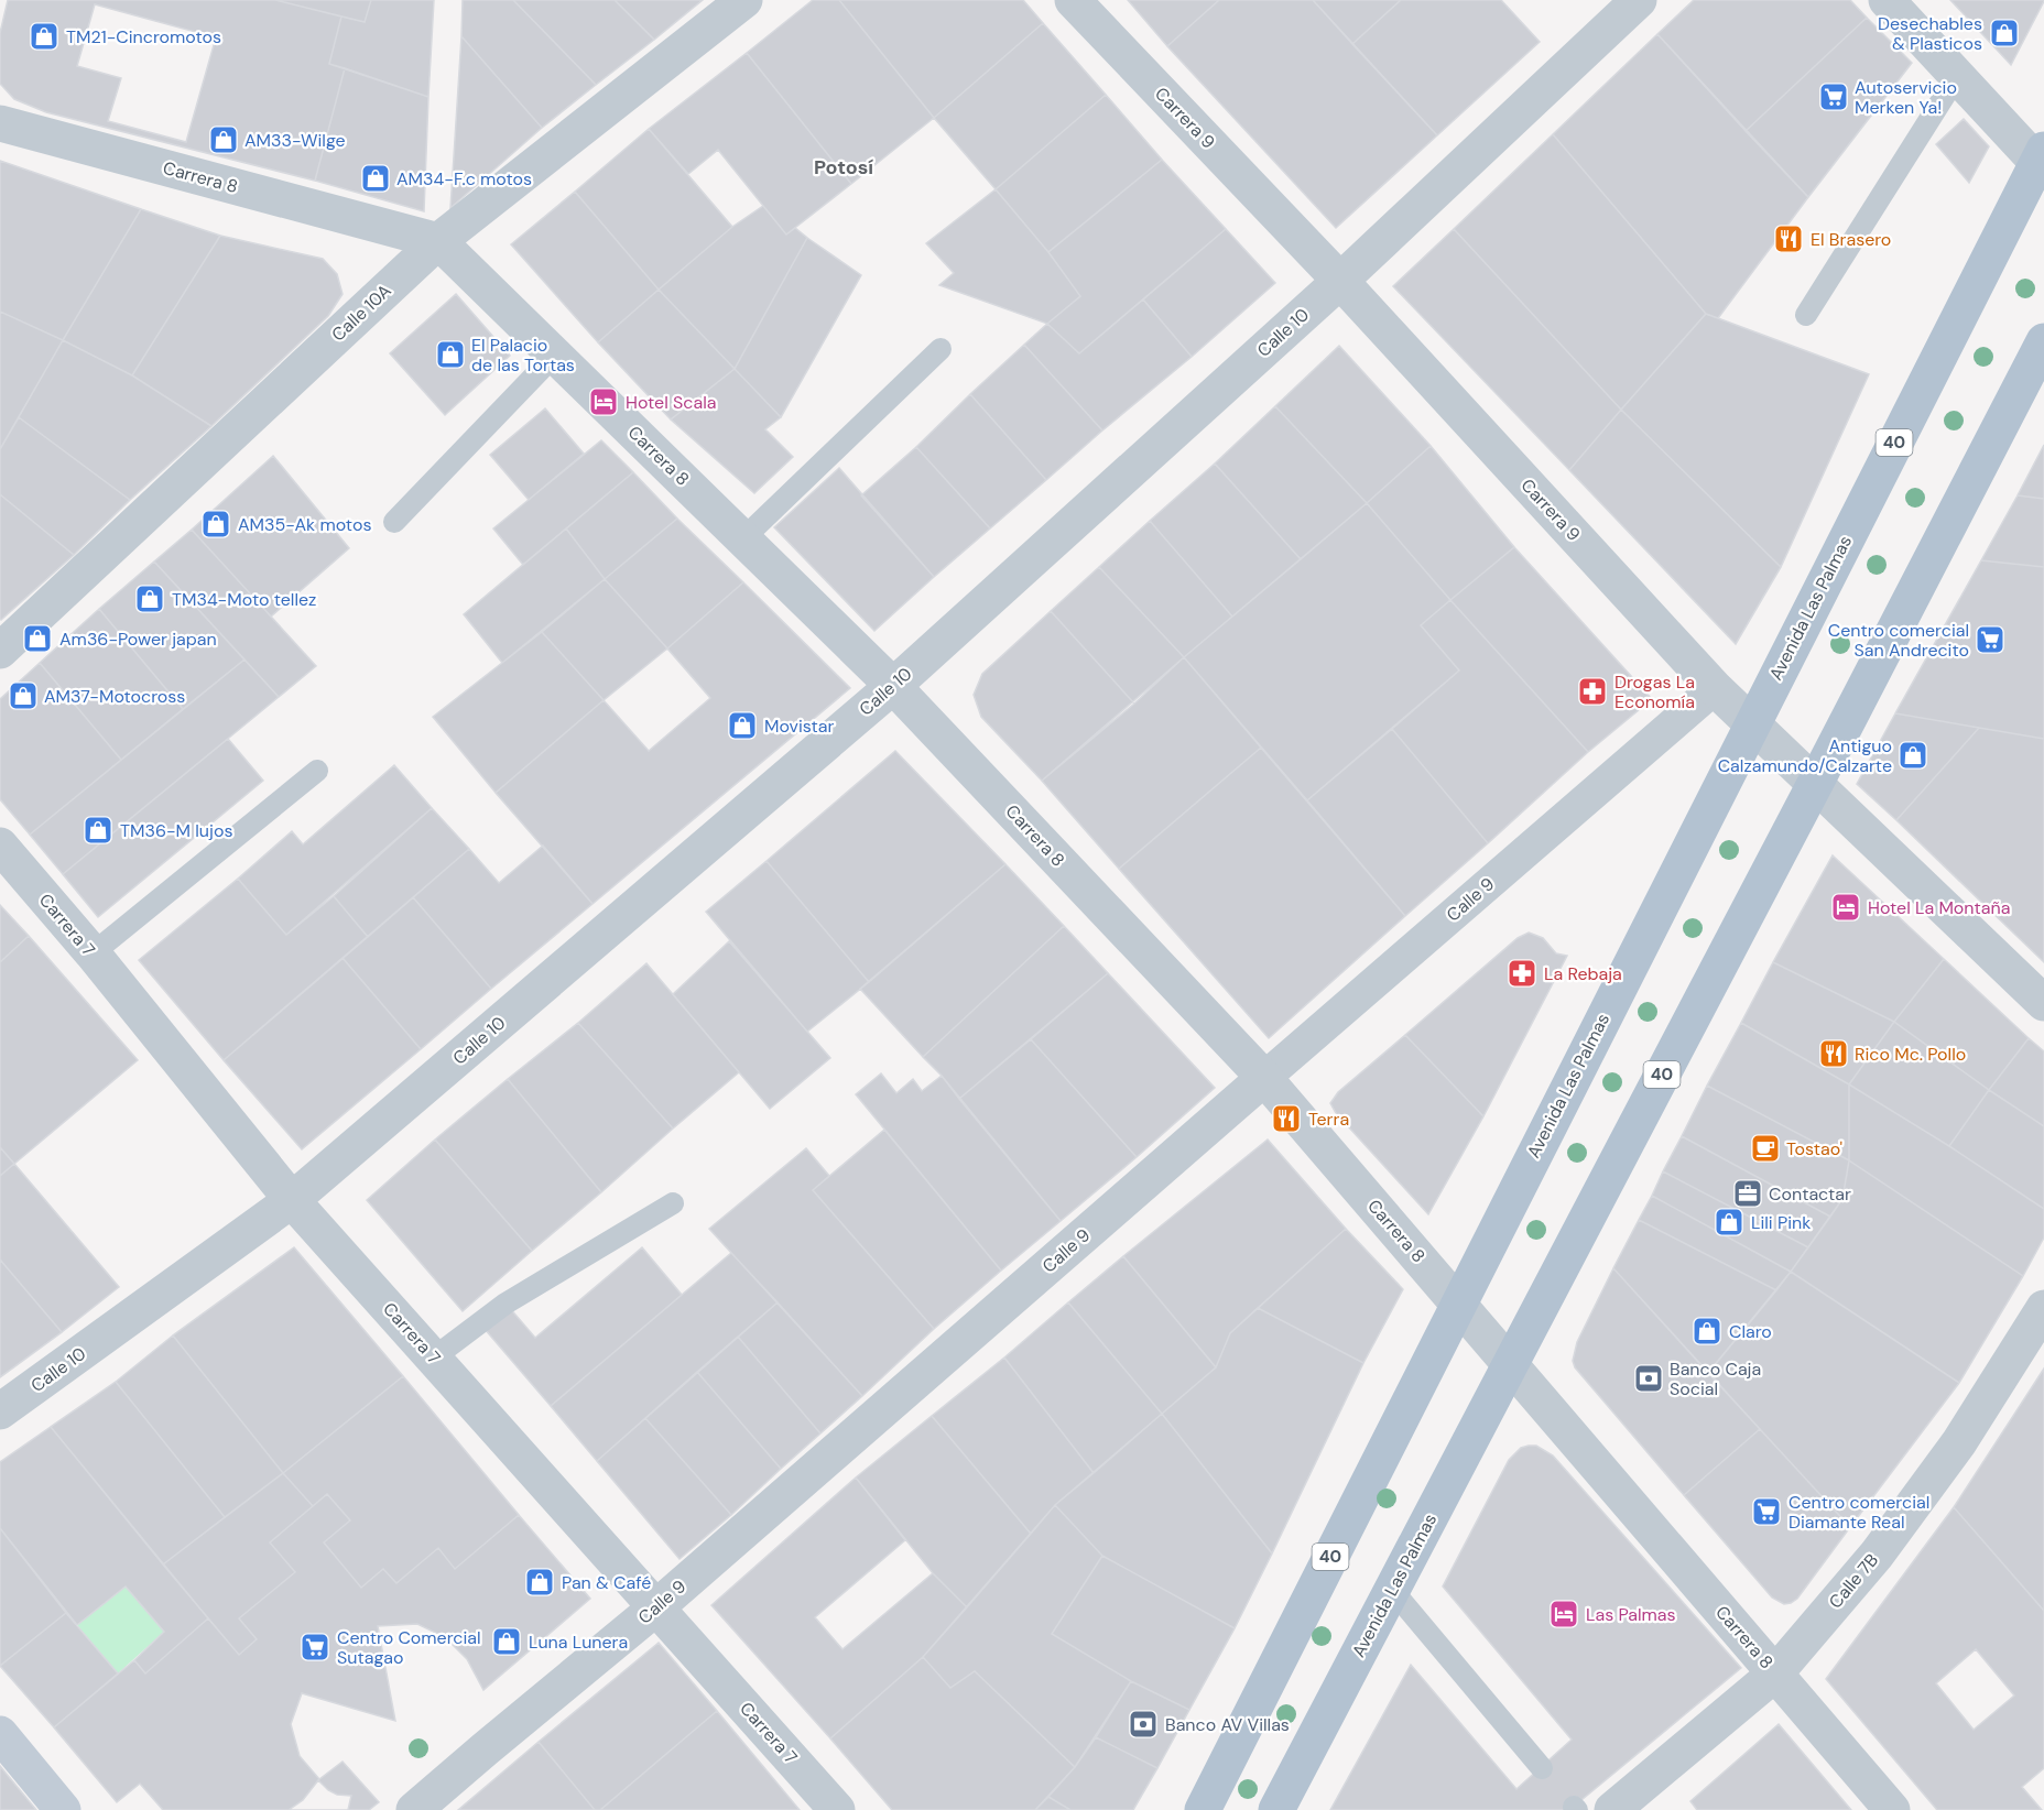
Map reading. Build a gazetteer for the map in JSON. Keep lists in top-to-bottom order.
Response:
{
  "streets": {
    "main road": ["40", "Avenida Las Palmas"],
    "street": [
      "Carrera 9",
      "Carrera 8",
      "Calle 10A",
      "Calle 10",
      "Calle 9",
      "Carrera 7",
      "Calle 7B"
    ]
  },
  "crossings": [
    ["Carrera 9", "Calle 10"],
    ["Carrera 9", "Avenida Las Palmas"],
    ["Carrera 9", "Calle 9"],
    ["Carrera 8", "Calle 10A"],
    ["Carrera 8", "Calle 10"],
    ["Carrera 8", "Avenida Las Palmas"],
    ["Carrera 8", "Calle 9"],
    ["Carrera 8", "Calle 7B"],
    ["Calle 10", "Carrera 7"],
    ["Calle 9", "Carrera 7"]
  ],
  "districts": ["Potosí"],
  "places": {
    "shop": [
      "Desechables & Plasticos",
      "TM21-Cincromotos",
      "AM33-Wilge",
      "AM34-F.c motos",
      "El Palacio de las Tortas",
      "AM35-Ak motos",
      "TM34-Moto tellez",
      "Am36-Power japan",
      "AM37-Motocross",
      "Movistar",
      "Antiguo Calzamundo/Calzarte",
      "TM36-M lujos",
      "Lili Pink",
      "Claro",
      "Pan & Café",
      "Luna Lunera"
    ],
    "supermarket": [
      "Autoservicio Merken Ya!",
      "Centro comercial San Andrecito",
      "Centro comercial Diamante Real",
      "Centro Comercial Sutagao"
    ],
    "restaurant": ["El Brasero", "Rico Mc. Pollo", "Terra"],
    "hotel": ["Hotel Scala", "Hotel La Montaña", "Las Palmas"],
    "pharmacy": ["Drogas La Economía", "La Rebaja"],
    "cafe": ["Tostao'"],
    "office": ["Contactar"],
    "bank": ["Banco Caja Social", "Banco AV Villas"]
  }
}
